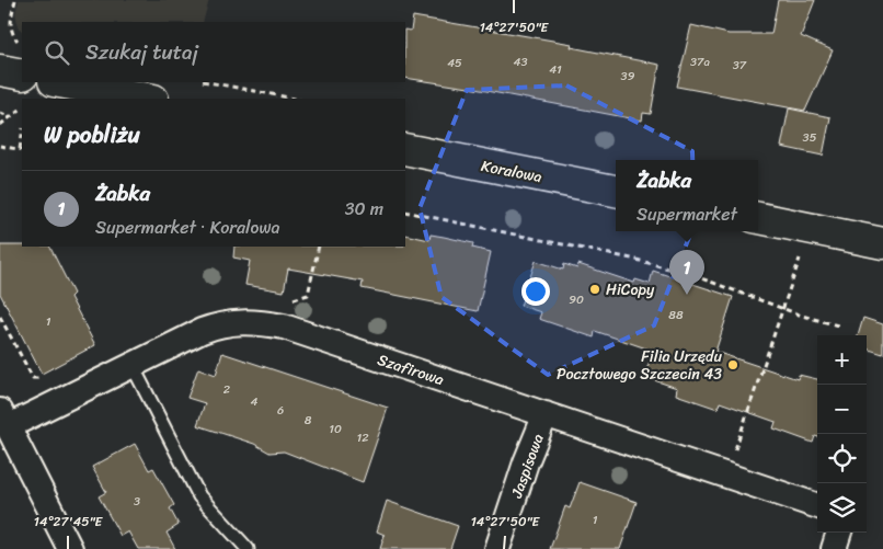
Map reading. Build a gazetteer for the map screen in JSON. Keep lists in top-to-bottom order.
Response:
{
  "streets": {
    "street": ["Koralowa", "Szafirowa", "Jaspisowa"]
  },
  "crossings": [
    ["Szafirowa", "Jaspisowa"]
  ],
  "places": ["HiCopy", "Filia Urzędu Pocztowego Szczecin 43"],
  "house_numbers": [
    "43",
    "37a",
    "45",
    "37",
    "41",
    "39",
    "35",
    "90",
    "88",
    "1",
    "2",
    "4",
    "6",
    "8",
    "10",
    "12",
    "3",
    "1"
  ],
  "page": {
    "search": "Szukaj tutaj",
    "heading": "W pobliżu",
    "popup": ["Żabka", "Supermarket"],
    "list": [
      {
        "mark": "1",
        "name": "Żabka",
        "note": "Supermarket · Koralowa",
        "value": "30 m"
      }
    ],
    "pins": "1",
    "map_buttons": ["+", "−"]
  },
  "coordinates": ["14°27'50\"E", "14°27'45\"E"]
}
